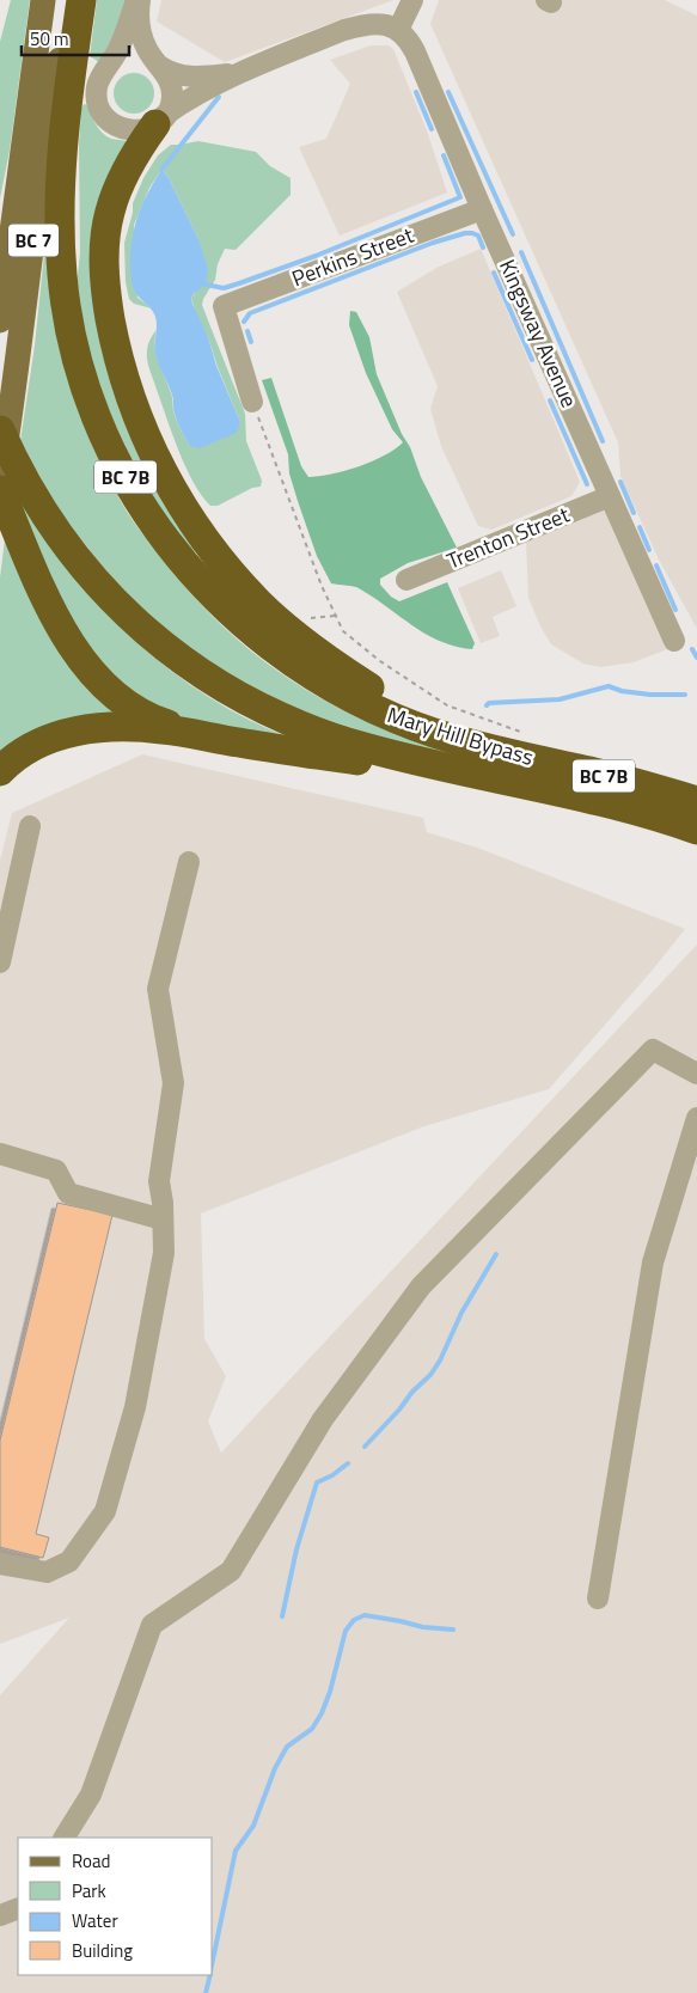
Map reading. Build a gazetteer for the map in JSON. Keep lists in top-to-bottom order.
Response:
{
  "streets": {
    "highway": ["BC 7B", "Mary Hill Bypass"],
    "main road": ["BC 7"],
    "street": ["Perkins Street", "Kingsway Avenue", "Trenton Street"]
  },
  "crossings": [
    ["BC 7", "Mary Hill Bypass"],
    ["Perkins Street", "Kingsway Avenue"],
    ["Kingsway Avenue", "Trenton Street"]
  ],
  "legend": [
    "Road",
    "Park",
    "Water",
    "Building"
  ],
  "scale_bar": "50 m"
}
